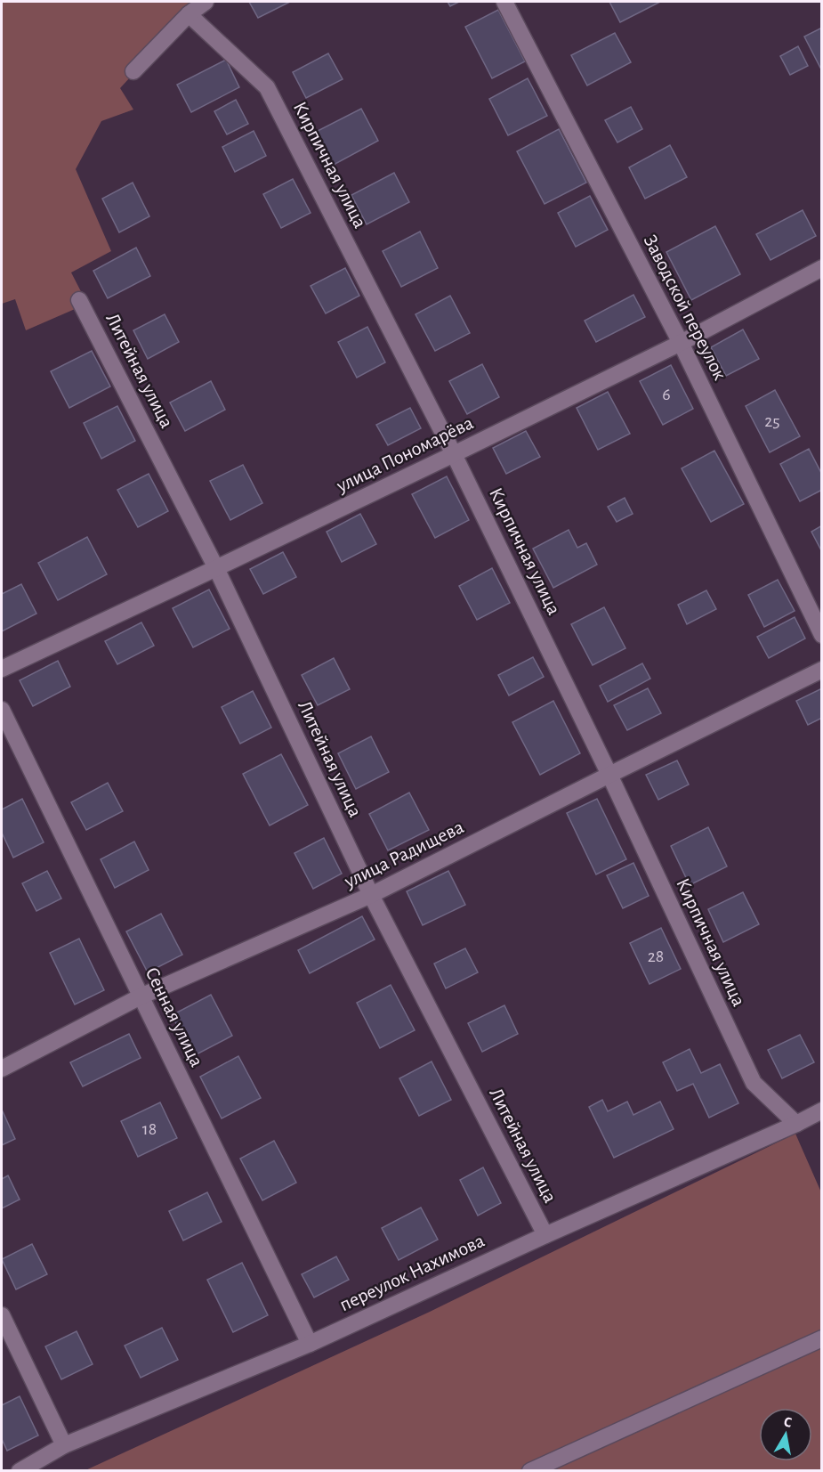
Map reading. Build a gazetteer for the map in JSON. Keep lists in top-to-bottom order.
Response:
{
  "streets": {
    "street": [
      "Кирпичная улица",
      "Заводской переулок",
      "Литейная улица",
      "улица Пономарёва",
      "улица Радищева",
      "Сенная улица",
      "переулок Нахимова"
    ]
  },
  "crossings": [
    ["Кирпичная улица", "улица Пономарёва"],
    ["Кирпичная улица", "улица Радищева"],
    ["Кирпичная улица", "переулок Нахимова"],
    ["Заводской переулок", "улица Пономарёва"],
    ["Литейная улица", "улица Пономарёва"],
    ["Литейная улица", "улица Радищева"],
    ["Литейная улица", "переулок Нахимова"],
    ["улица Радищева", "Сенная улица"],
    ["Сенная улица", "переулок Нахимова"]
  ],
  "house_numbers": [
    "6",
    "25",
    "28",
    "18"
  ],
  "north": "top"
}
